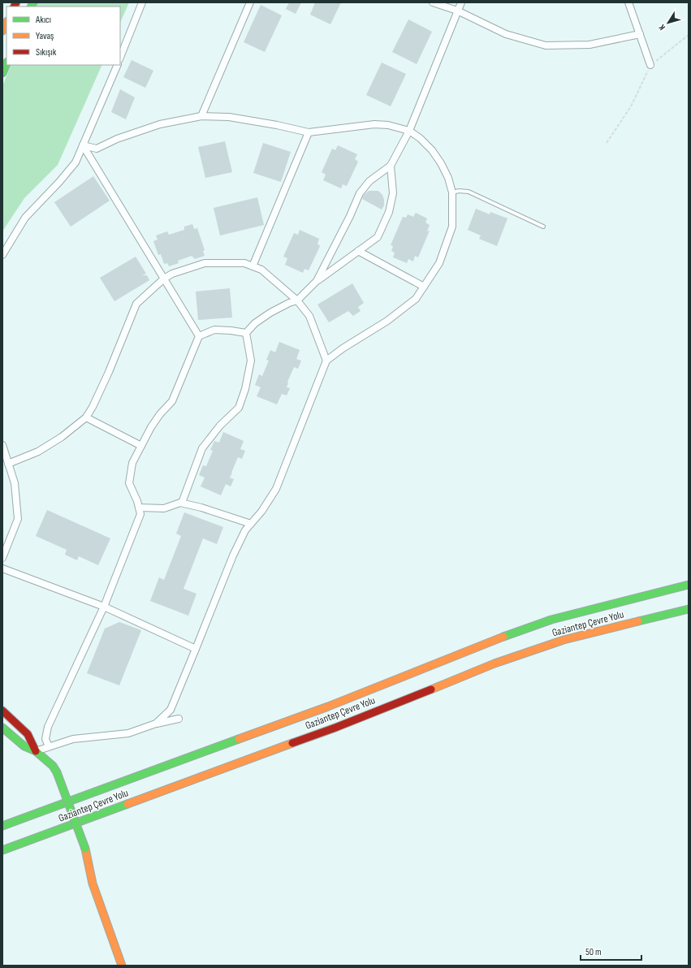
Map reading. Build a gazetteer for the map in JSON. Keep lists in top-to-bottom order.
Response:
{
  "streets": {
    "main road": ["Gaziantep Çevre Yolu"]
  },
  "legend": ["Akıcı", "Yavaş", "Sıkışık"],
  "scale_bar": "50 m",
  "north": "bottom left"
}
